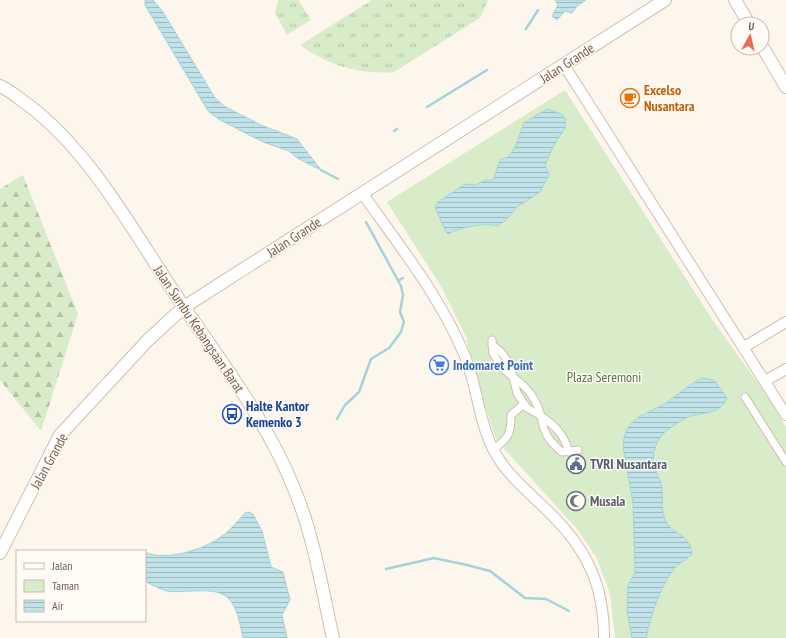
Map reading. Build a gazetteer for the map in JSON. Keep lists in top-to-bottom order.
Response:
{
  "streets": {
    "street": ["Jalan Grande", "Jalan Sumbu Kebangsaan Barat"]
  },
  "crossings": [
    ["Jalan Grande", "Jalan Sumbu Kebangsaan Barat"]
  ],
  "parks": ["Plaza Seremoni"],
  "places": {
    "cafe": ["Excelso Nusantara"],
    "supermarket": ["Indomaret Point"],
    "bus stop": ["Halte Kantor Kemenko 3"],
    "public building": ["TVRI Nusantara"],
    "mosque": ["Musala"]
  },
  "legend": ["Jalan", "Taman", "Air"],
  "north": "top"
}
